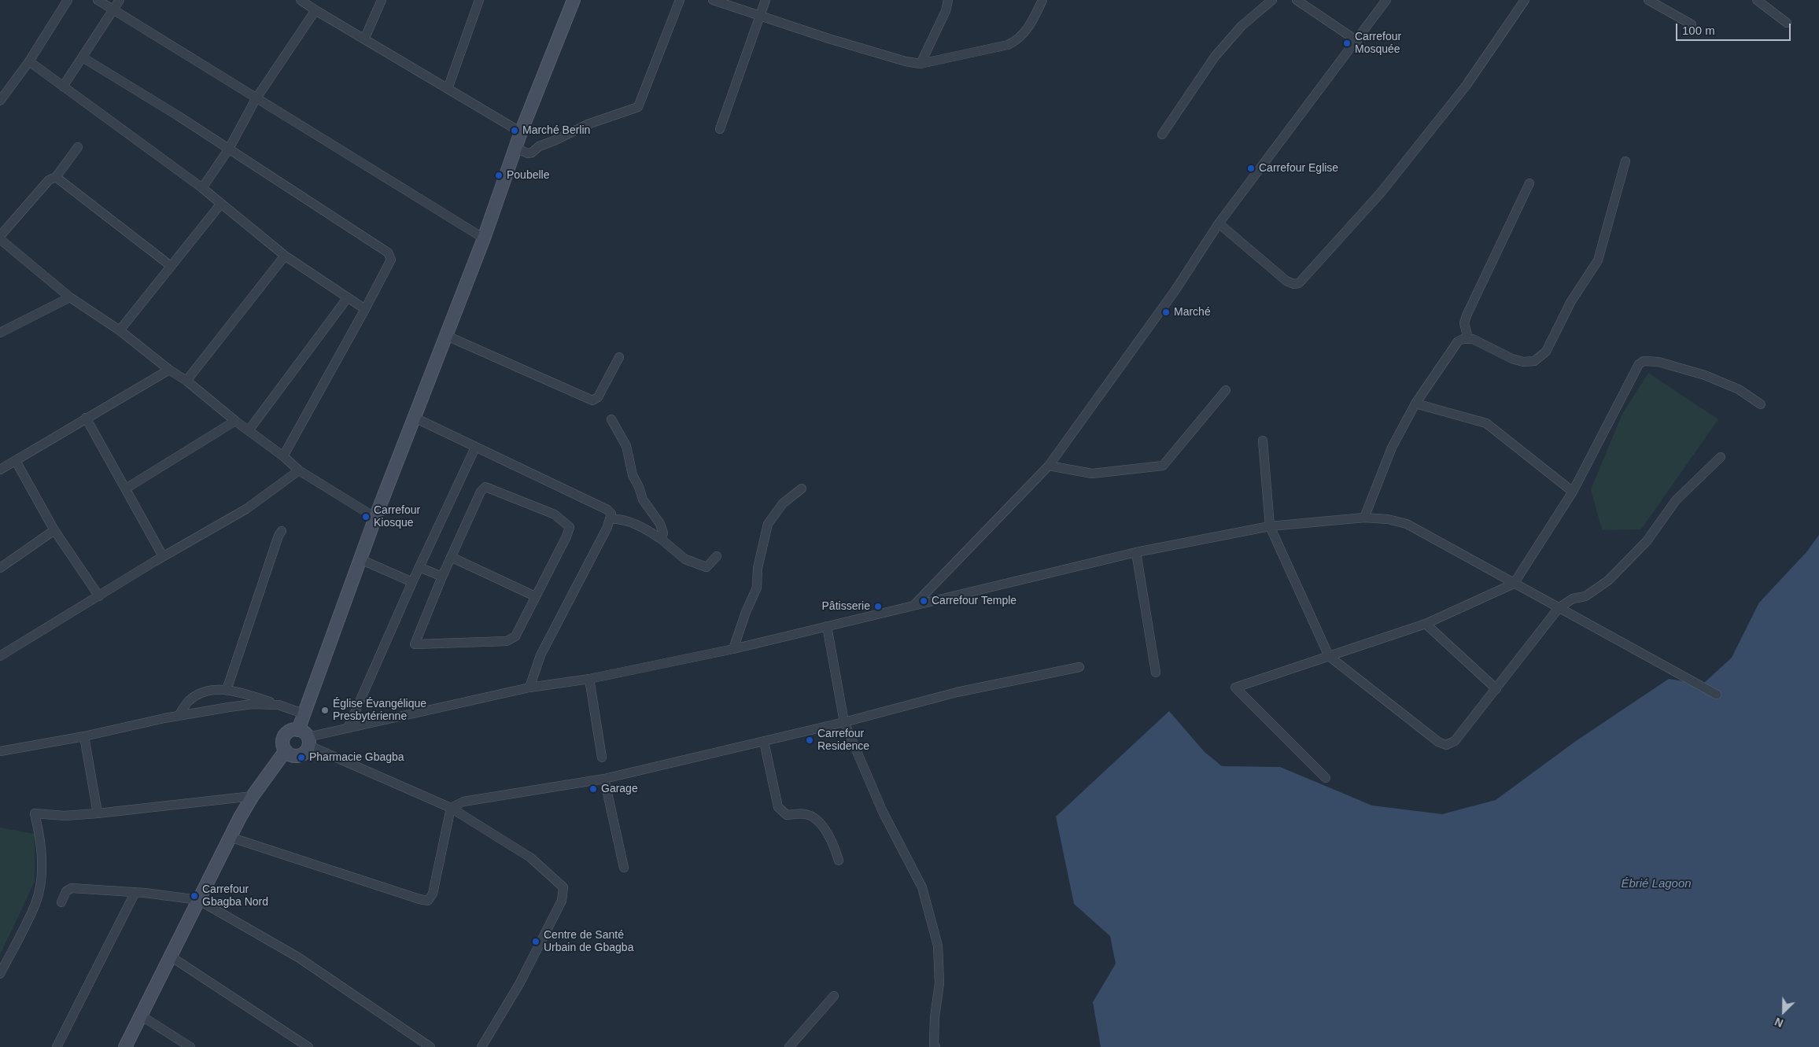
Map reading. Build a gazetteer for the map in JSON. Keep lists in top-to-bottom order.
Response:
{
  "water": ["Ébrié Lagoon"],
  "places": [
    "Carrefour Mosquée",
    "Marché Berlin",
    "Carrefour Eglise",
    "Poubelle",
    "Marché",
    "Carrefour Kiosque",
    "Carrefour Temple",
    "Pâtisserie",
    "Église Évangélique Presbytérienne",
    "Carrefour Residence",
    "Pharmacie Gbagba",
    "Garage",
    "Carrefour Gbagba Nord",
    "Centre de Santé Urbain de Gbagba"
  ],
  "scale_bar": "100 m",
  "north": "bottom left"
}
